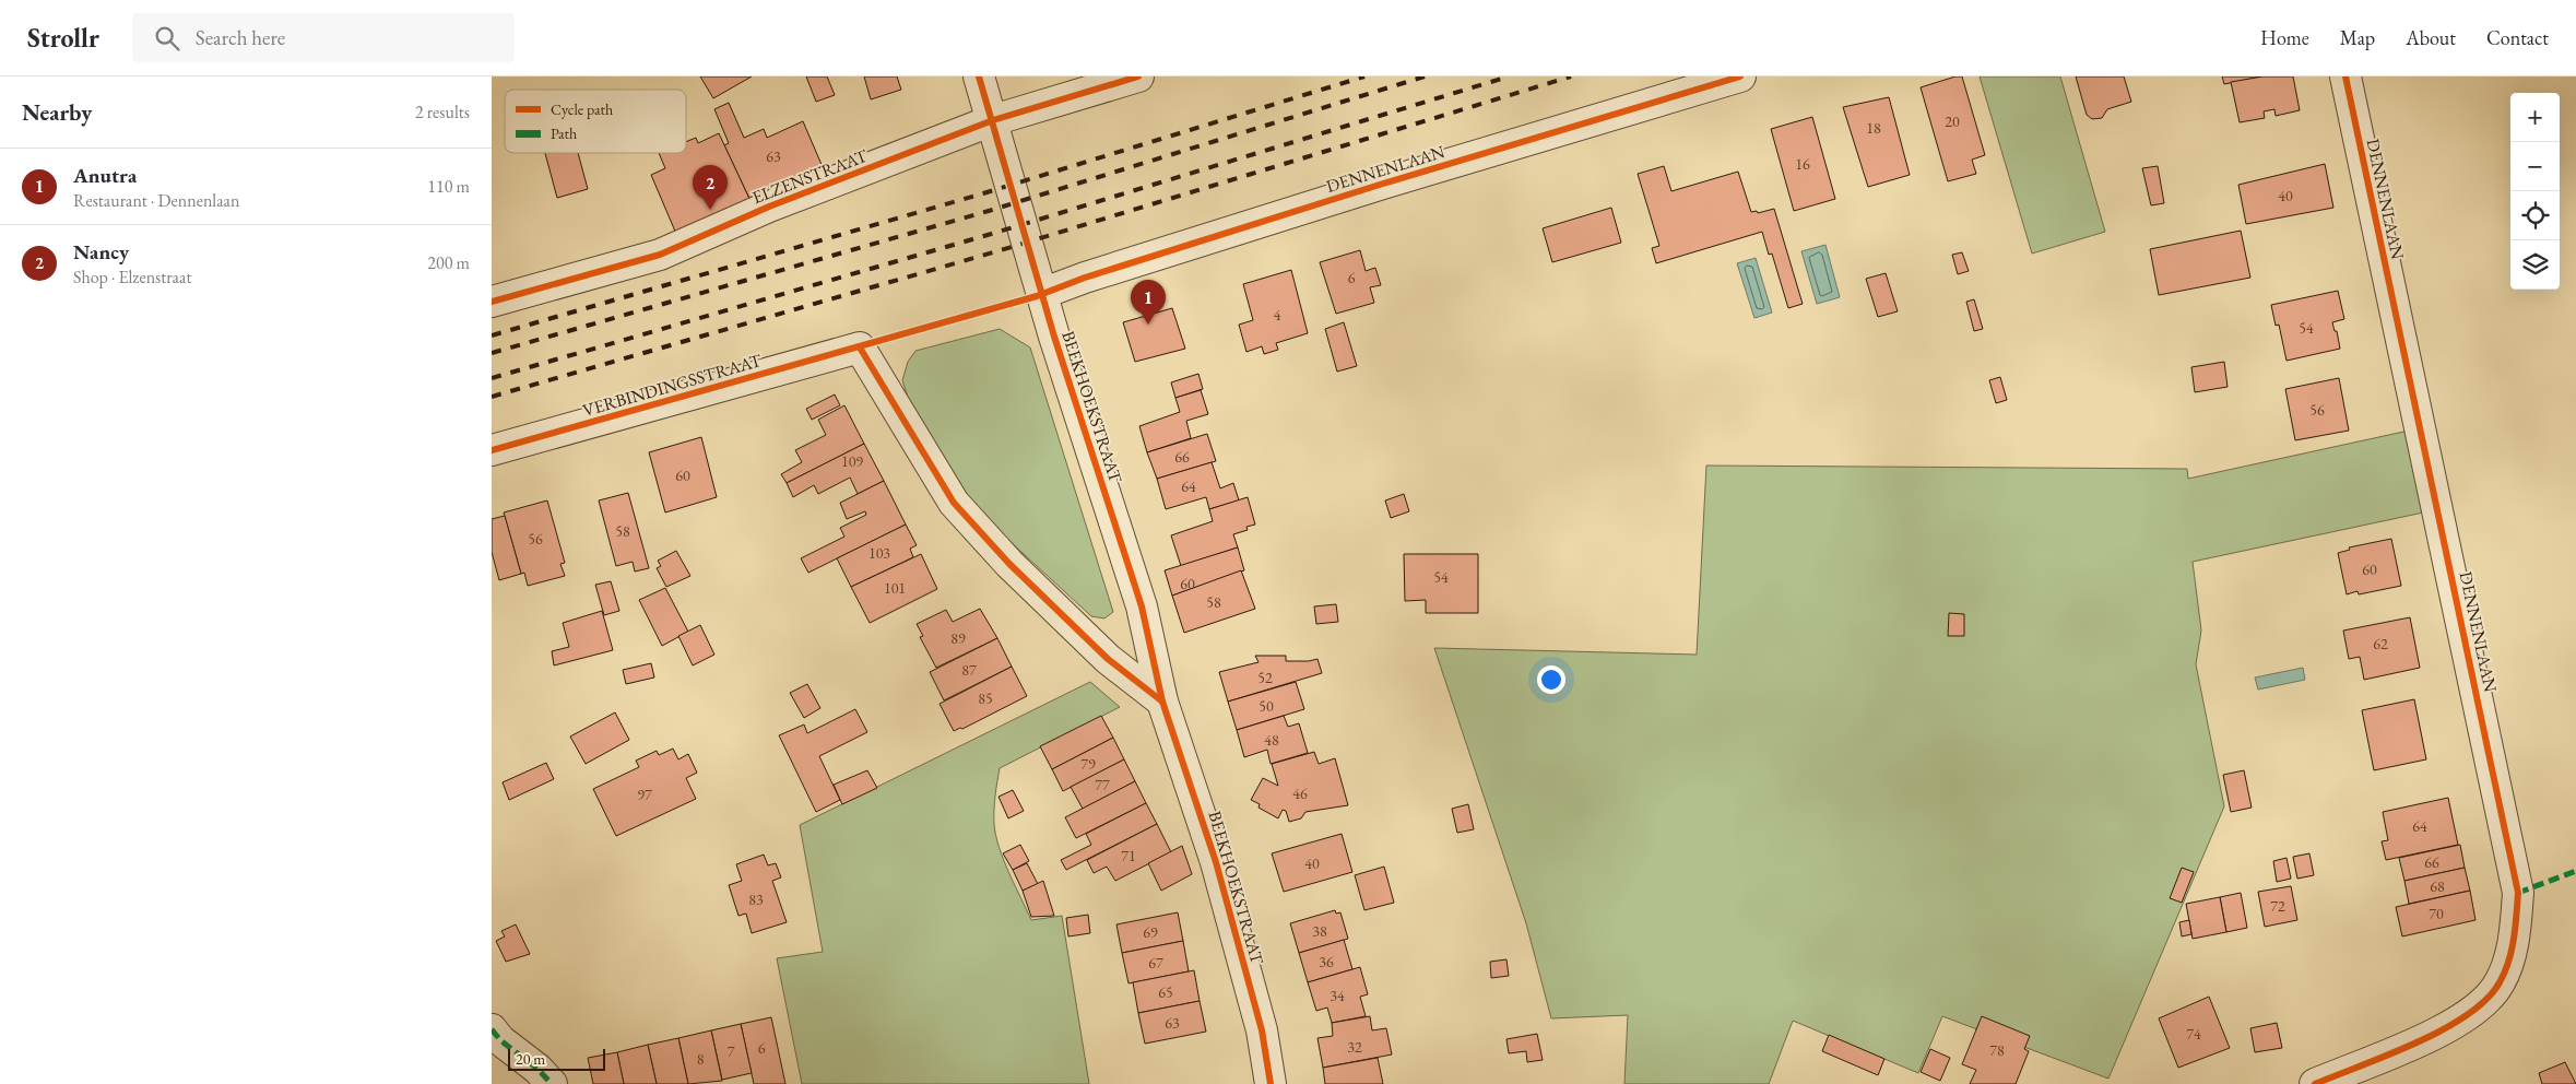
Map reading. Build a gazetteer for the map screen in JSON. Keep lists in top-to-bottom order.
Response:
{
  "streets": {
    "street": [
      "DENNENLAAN",
      "ELZENSTRAAT",
      "VERBINDINGSSTRAAT",
      "BEEKHOEKSTRAAT"
    ]
  },
  "crossings": [
    ["DENNENLAAN", "BEEKHOEKSTRAAT"],
    ["ELZENSTRAAT", "BEEKHOEKSTRAAT"],
    ["VERBINDINGSSTRAAT", "BEEKHOEKSTRAAT"]
  ],
  "house_numbers": [
    "20",
    "18",
    "63",
    "16",
    "40",
    "6",
    "4",
    "54",
    "56",
    "66",
    "109",
    "60",
    "64",
    "58",
    "56",
    "103",
    "60",
    "54",
    "60",
    "101",
    "58",
    "89",
    "62",
    "87",
    "52",
    "85",
    "50",
    "48",
    "79",
    "77",
    "46",
    "97",
    "64",
    "71",
    "66",
    "40",
    "68",
    "83",
    "72",
    "70",
    "38",
    "69",
    "36",
    "67",
    "65",
    "34",
    "63",
    "74",
    "32",
    "6",
    "78",
    "7",
    "8"
  ],
  "legend": ["Cycle path", "Path"],
  "scale_bar": "20 m",
  "page": {
    "header": "Strollr",
    "search": "Search here",
    "nav": [
      "Home",
      "Map",
      "About",
      "Contact"
    ],
    "heading": ["Nearby", "2 results"],
    "map_buttons": ["+", "−"],
    "list": [
      {
        "mark": "1",
        "name": "Anutra",
        "note": "Restaurant · Dennenlaan",
        "value": "110 m"
      },
      {
        "mark": "2",
        "name": "Nancy",
        "note": "Shop · Elzenstraat",
        "value": "200 m"
      }
    ],
    "pins": ["2", "1"],
    "scale": "20 m"
  }
}
